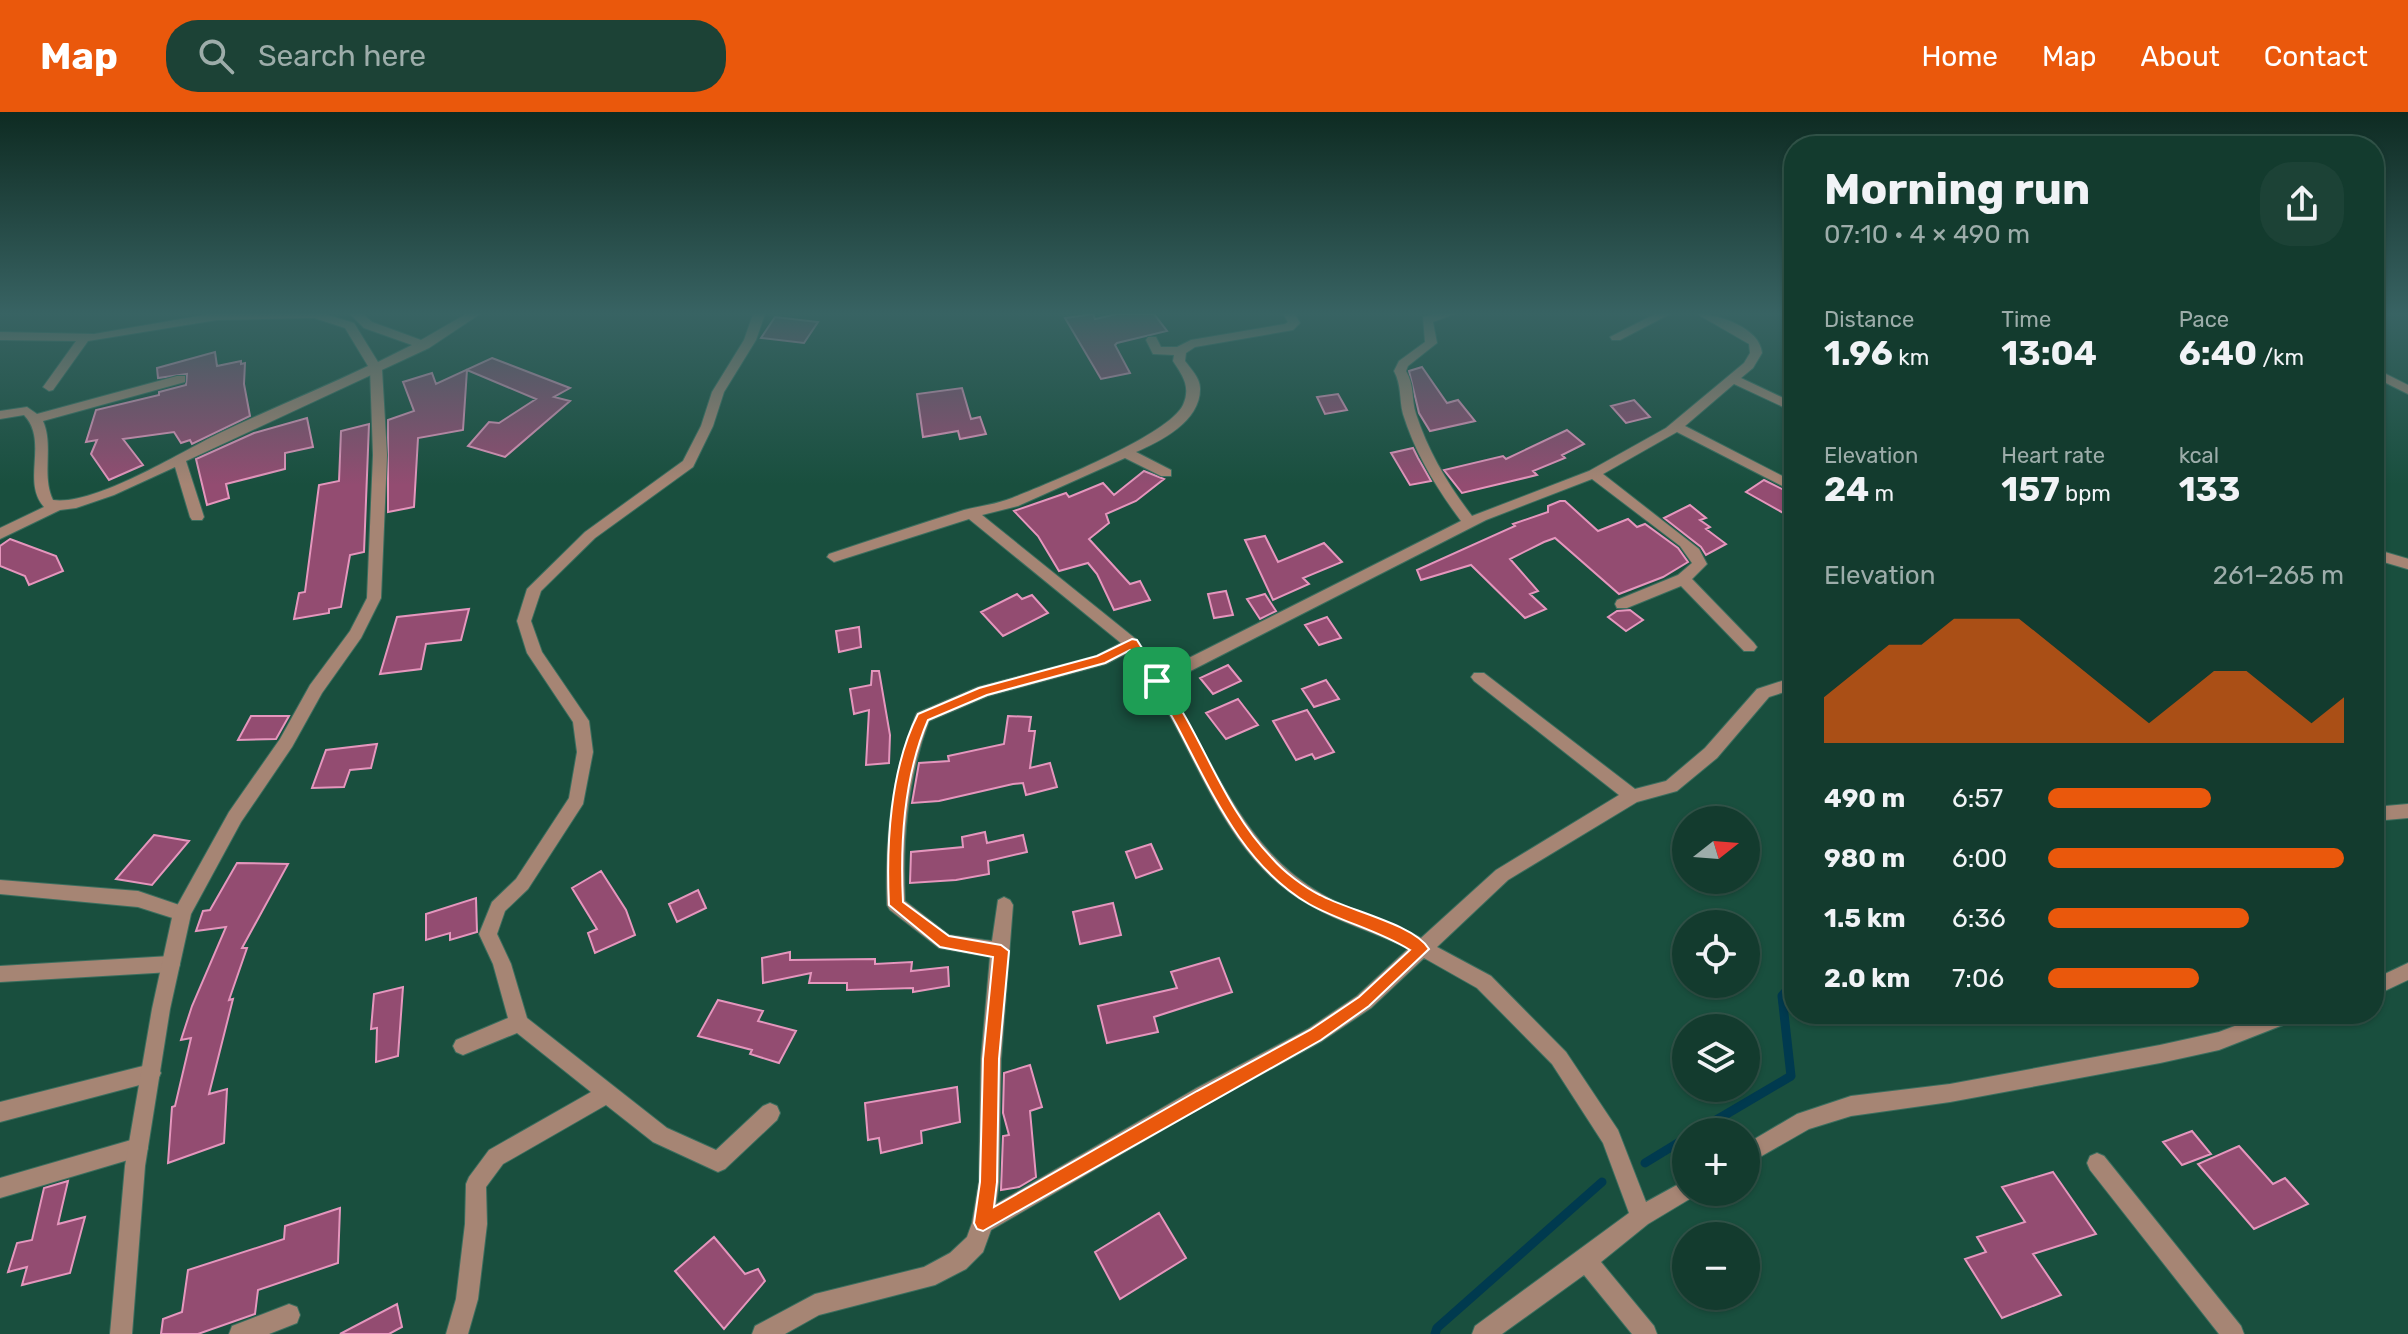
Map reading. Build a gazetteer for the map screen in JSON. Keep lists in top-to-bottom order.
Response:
{
  "north": "right",
  "page": {
    "header": "Map",
    "search": "Search here",
    "nav": [
      "Home",
      "Map",
      "About",
      "Contact"
    ],
    "heading": ["Morning run", "07:10 · 4 × 490 m"],
    "stats": [
      ["Distance", "1.96 km"],
      ["Time", "13:04"],
      ["Pace", "6:40 /km"],
      ["Elevation", "24 m"],
      ["Heart rate", "157 bpm"],
      ["kcal", "133"]
    ],
    "chart": ["Elevation", "261–265 m"],
    "list": [
      {
        "name": "490 m",
        "note": "6:57"
      },
      {
        "name": "980 m",
        "note": "6:00"
      },
      {
        "name": "1.5 km",
        "note": "6:36"
      },
      {
        "name": "2.0 km",
        "note": "7:06"
      }
    ],
    "map_buttons": ["+", "−"]
  }
}
